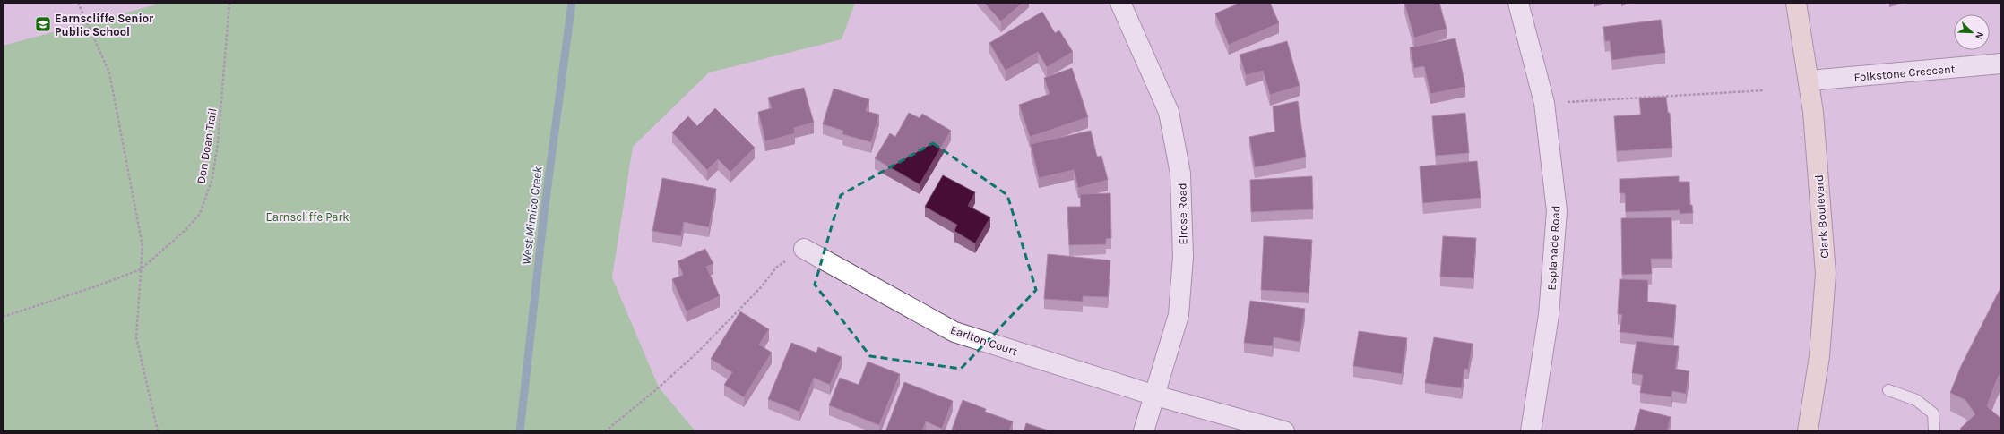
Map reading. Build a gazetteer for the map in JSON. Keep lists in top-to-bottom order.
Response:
{
  "streets": {
    "street": [
      "Folkstone Crescent",
      "Elrose Road",
      "Clark Boulevard",
      "Esplanade Road",
      "Earlton Court"
    ],
    "path": ["Don Doan Trail"]
  },
  "crossings": [
    ["Folkstone Crescent", "Clark Boulevard"],
    ["Elrose Road", "Earlton Court"]
  ],
  "water": ["West Mimico Creek"],
  "parks": ["Earnscliffe Park"],
  "places": {
    "school or university": ["Earnscliffe Senior Public School"]
  },
  "north": "bottom right"
}
